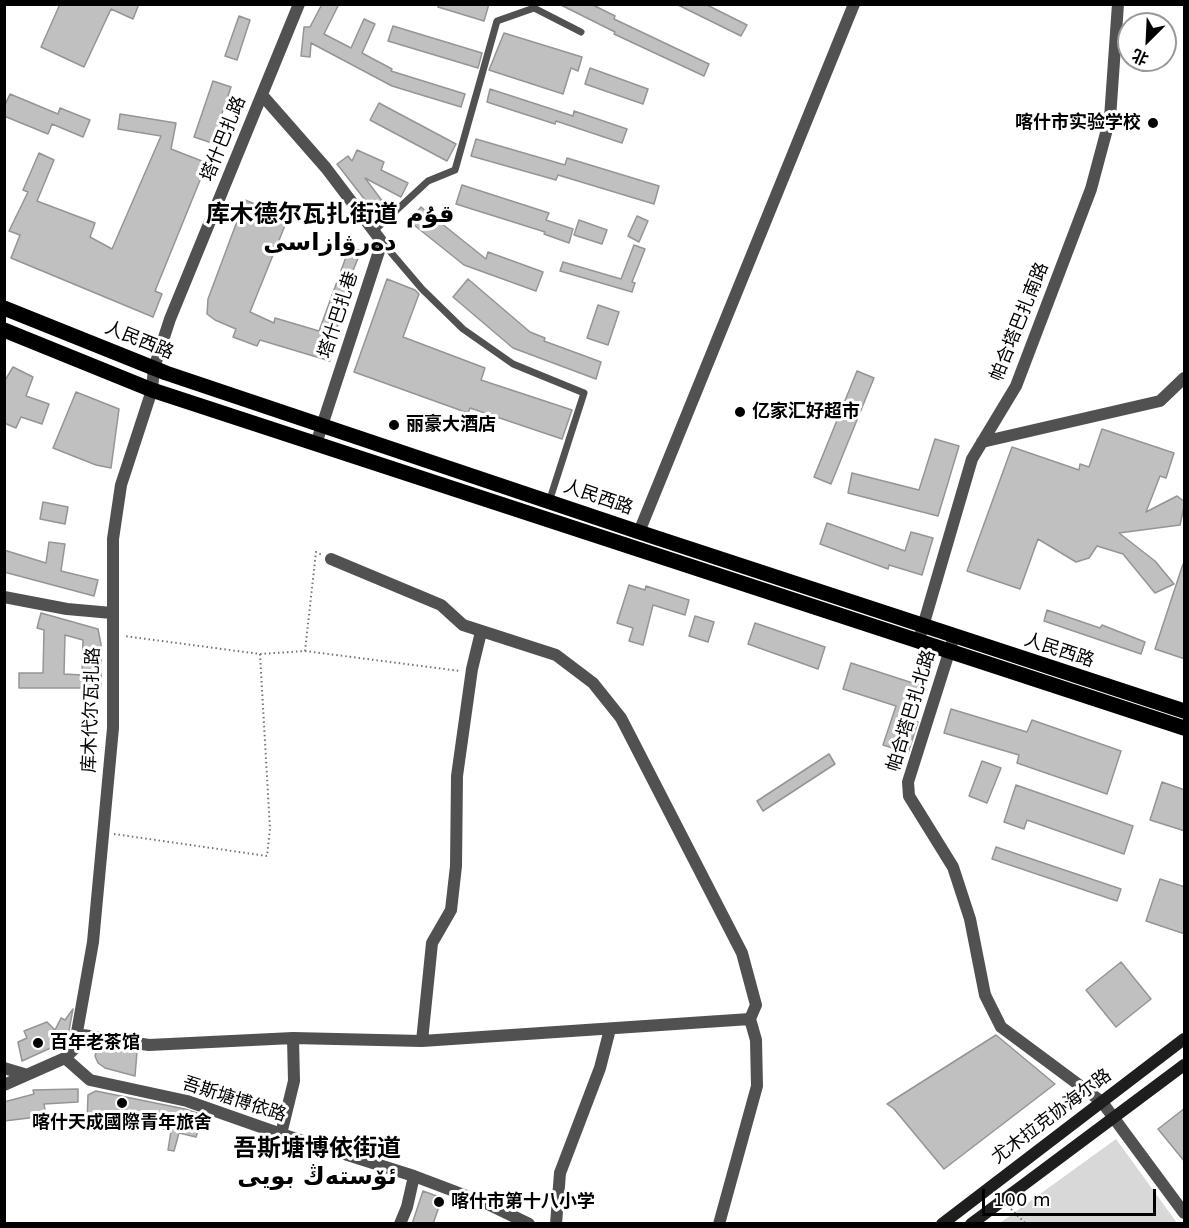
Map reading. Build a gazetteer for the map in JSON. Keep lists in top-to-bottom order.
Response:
{
  "streets": {
    "main road": ["人民西路", "尤木拉克协海尔路"],
    "street": [
      "塔什巴扎路",
      "塔什巴扎巷",
      "帕合塔巴扎南路",
      "库木代尔瓦扎路",
      "帕合塔巴扎北路",
      "吾斯塘博依路"
    ]
  },
  "crossings": [
    ["塔什巴扎路", "人民西路"],
    ["塔什巴扎路", "库木代尔瓦扎路"],
    ["塔什巴扎巷", "人民西路"],
    ["帕合塔巴扎南路", "人民西路"],
    ["人民西路", "库木代尔瓦扎路"],
    ["人民西路", "帕合塔巴扎北路"],
    ["库木代尔瓦扎路", "吾斯塘博依路"],
    ["帕合塔巴扎北路", "尤木拉克协海尔路"]
  ],
  "districts": ["库木德尔瓦扎街道 قۇم دەرۋازاسى", "吾斯塘博依街道 ئۆستەڭ بويى"],
  "places": [
    "喀什市实验学校",
    "亿家汇好超市",
    "丽豪大酒店",
    "百年老茶馆",
    "喀什天成國際青年旅舍",
    "喀什市第十八小学"
  ],
  "scale_bar": "100 m",
  "north": "bottom left"
}
